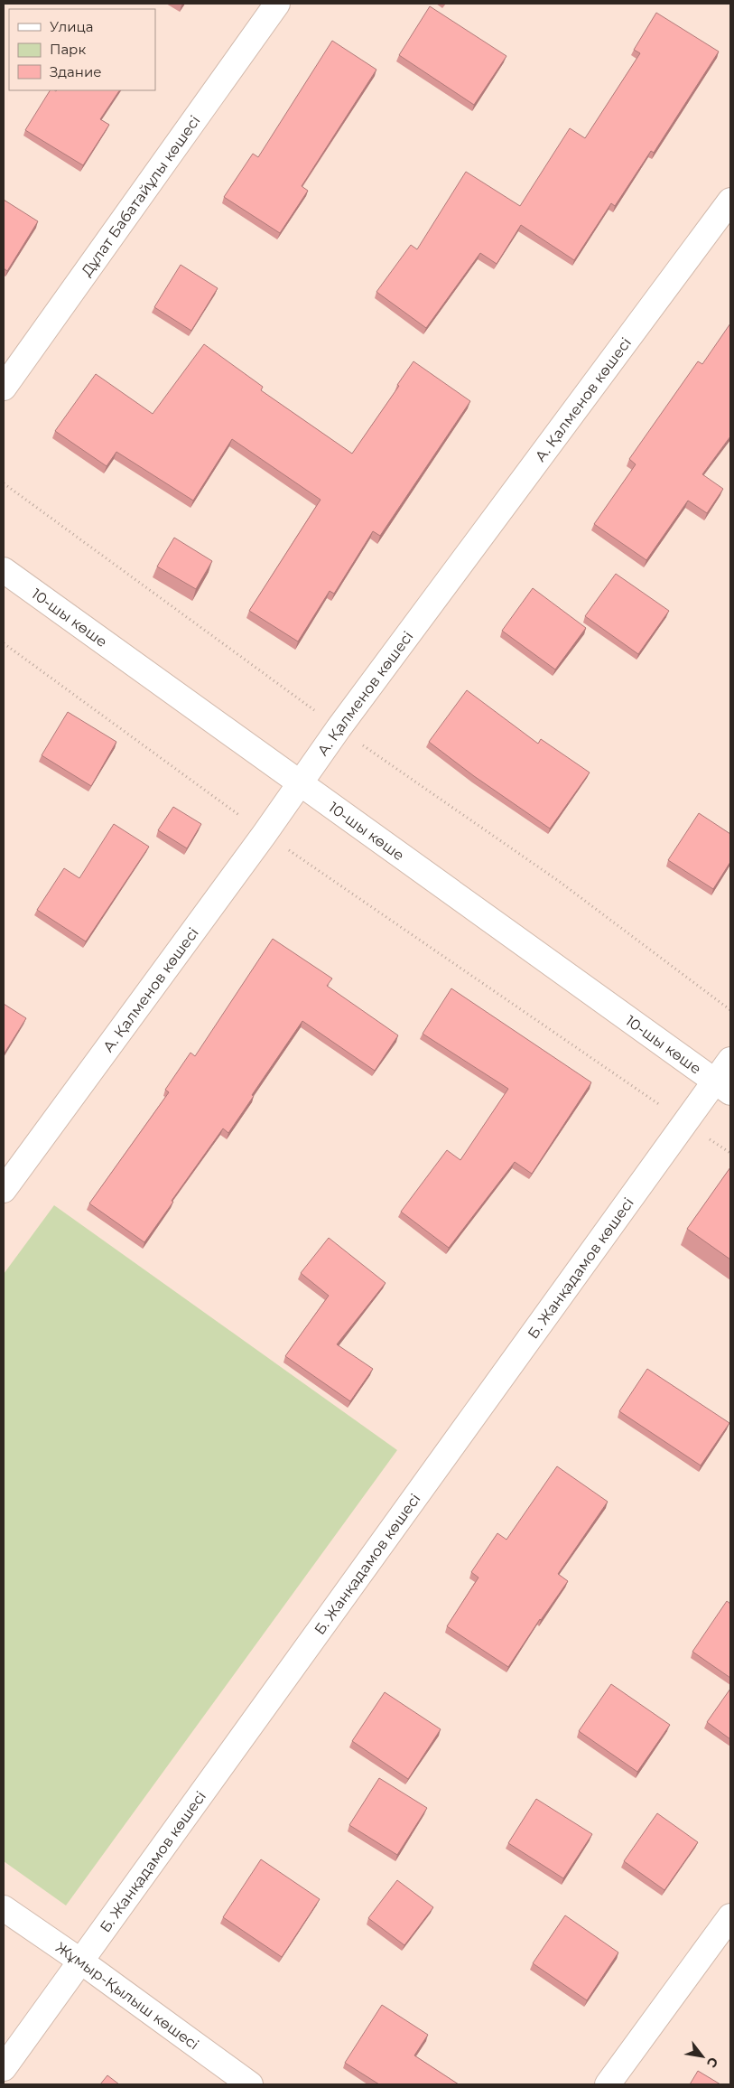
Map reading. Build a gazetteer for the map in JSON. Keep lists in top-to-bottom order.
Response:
{
  "streets": {
    "street": [
      "Дұлат Бабатайұлы көшесі",
      "А. Қалменов көшесі",
      "10-шы көше",
      "Б. Жанқадамов көшесі",
      "Жұмыр-Қылыш көшесі"
    ]
  },
  "crossings": [
    ["А. Қалменов көшесі", "10-шы көше"],
    ["10-шы көше", "Б. Жанқадамов көшесі"],
    ["Б. Жанқадамов көшесі", "Жұмыр-Қылыш көшесі"]
  ],
  "legend": ["Улица", "Парк", "Здание"],
  "north": "bottom right"
}
